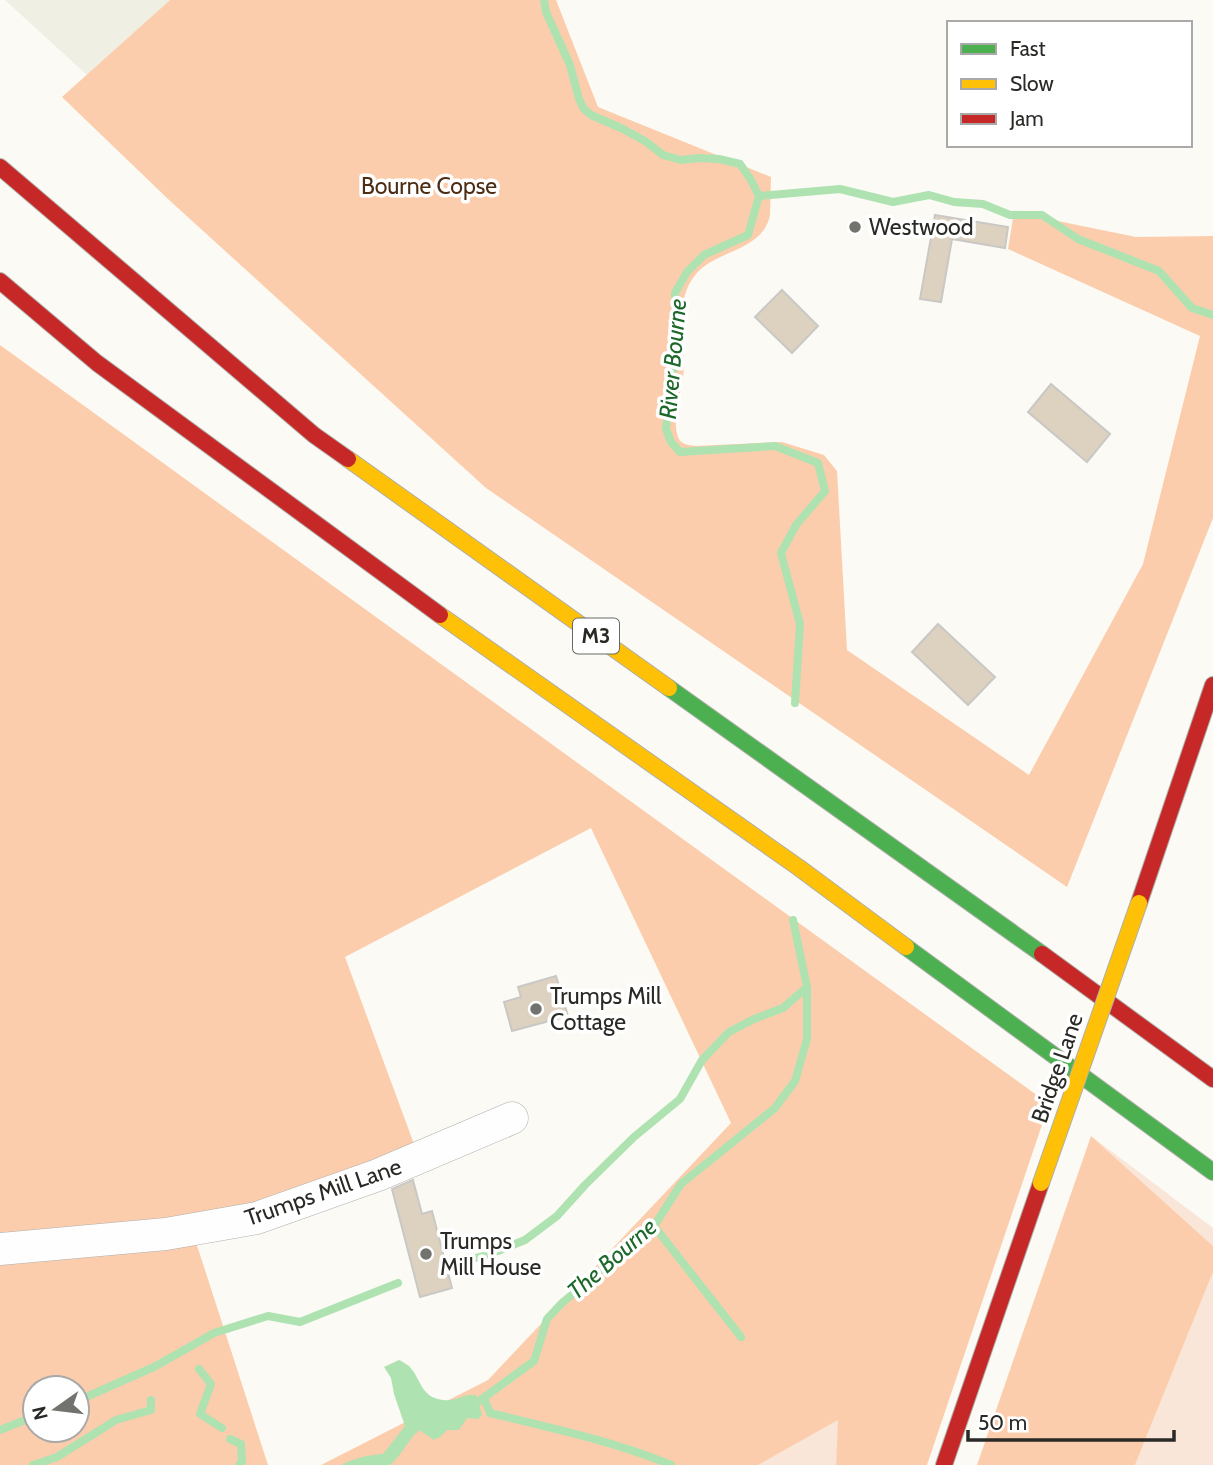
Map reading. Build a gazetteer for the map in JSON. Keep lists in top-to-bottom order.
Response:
{
  "streets": {
    "main road": ["M3", "Bridge Lane"],
    "street": ["Trumps Mill Lane"]
  },
  "water": ["River Bourne", "The Bourne"],
  "parks": ["Bourne Copse"],
  "places": ["Westwood", "Trumps Mill Cottage", "Trumps Mill House"],
  "legend": ["Fast", "Slow", "Jam"],
  "scale_bar": "50 m",
  "north": "left"
}
